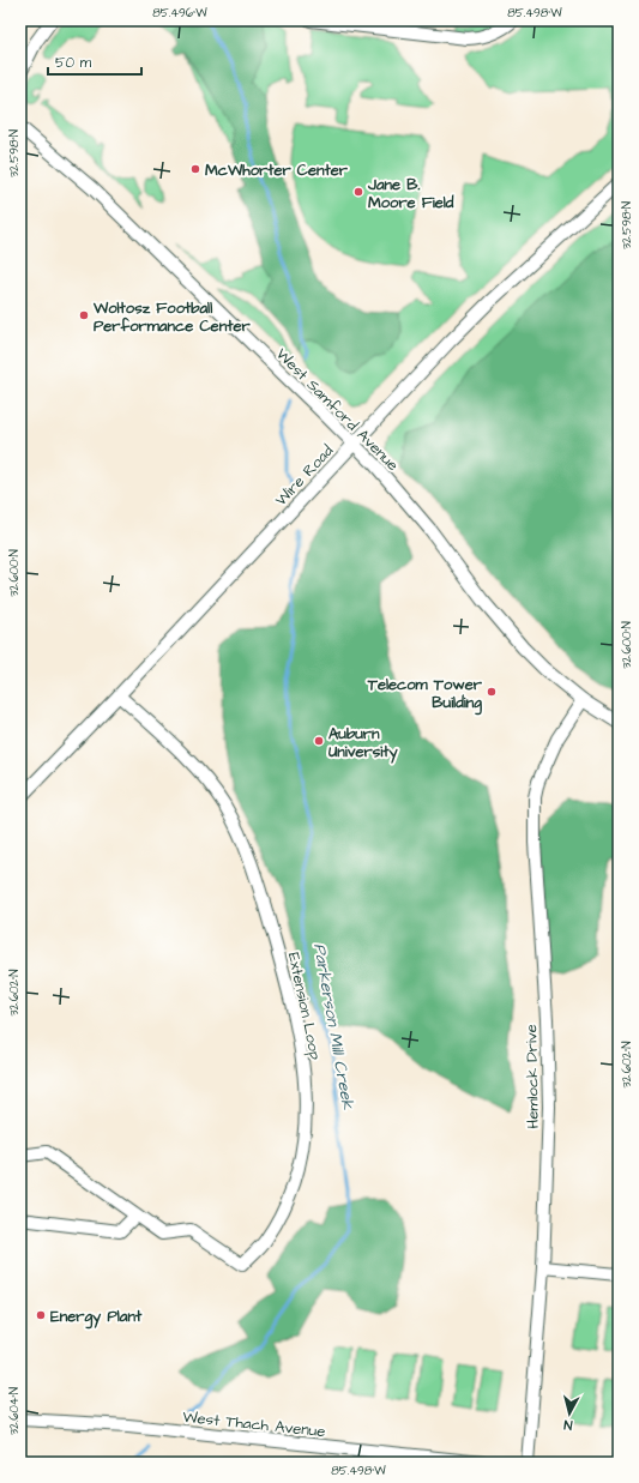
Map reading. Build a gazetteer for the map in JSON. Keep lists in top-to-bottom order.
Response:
{
  "streets": {
    "street": [
      "West Samford Avenue",
      "Wire Road",
      "Extension Loop",
      "Hemlock Drive",
      "West Thach Avenue"
    ]
  },
  "crossings": [
    ["West Samford Avenue", "Wire Road"],
    ["West Samford Avenue", "Hemlock Drive"],
    ["Wire Road", "Extension Loop"]
  ],
  "water": ["Parkerson Mill Creek"],
  "places": [
    "McWhorter Center",
    "Jane B. Moore Field",
    "Woltosz Football Performance Center",
    "Telecom Tower Building",
    "Auburn University",
    "Energy Plant"
  ],
  "scale_bar": "50 m",
  "north": "bottom",
  "coordinates": [
    "85.496°W",
    "85.498°W",
    "32.598°N",
    "32.600°N",
    "32.602°N",
    "32.604°N"
  ]
}
